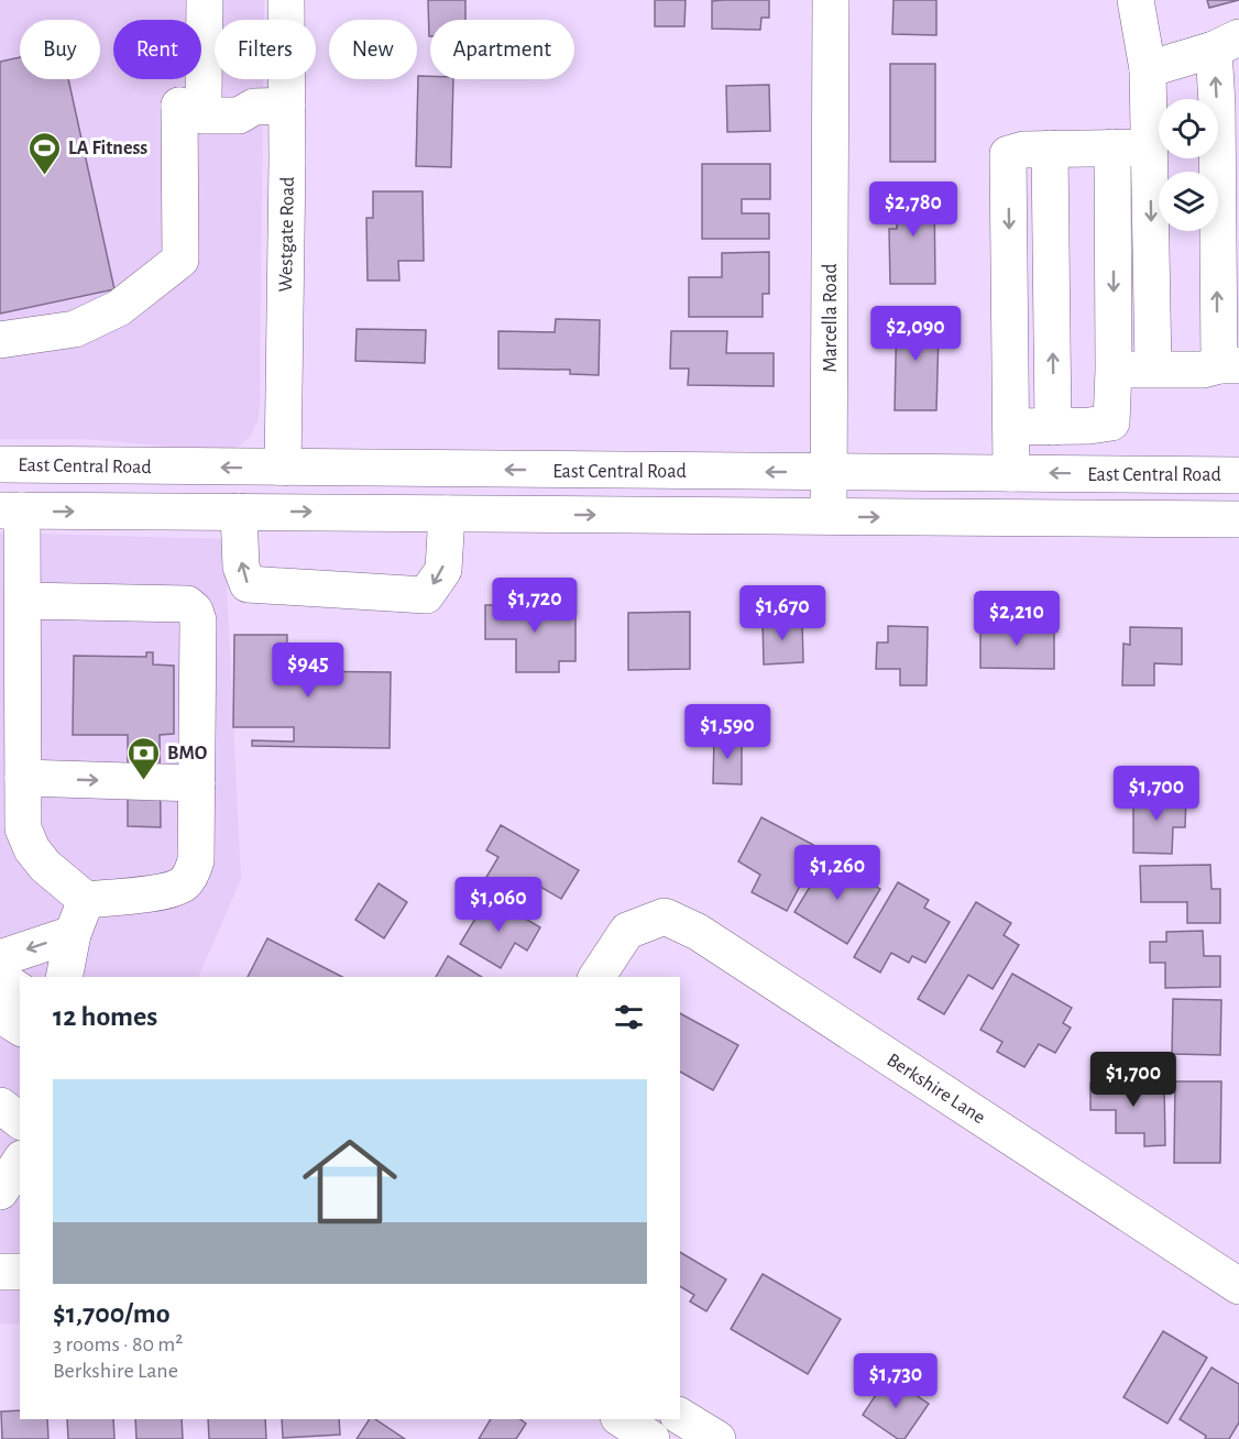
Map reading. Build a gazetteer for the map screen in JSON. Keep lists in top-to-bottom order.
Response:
{
  "streets": {
    "main road": [
      "Westgate Road",
      "Marcella Road",
      "East Central Road",
      "Berkshire Lane"
    ]
  },
  "crossings": [
    ["Westgate Road", "East Central Road"],
    ["Marcella Road", "East Central Road"]
  ],
  "places": {
    "sports": ["LA Fitness"],
    "bank": ["BMO"]
  },
  "page": {
    "chip": [
      "Buy",
      "Rent",
      "Filters",
      "New",
      "Apartment"
    ],
    "price": [
      "$2,780",
      "$2,090",
      "$1,720",
      "$1,670",
      "$2,210",
      "$945",
      "$1,590",
      "$1,700",
      "$1,260",
      "$1,060",
      "$1,700",
      "$1,730"
    ],
    "heading": "12 homes",
    "list": [
      {
        "name": "$1,700/mo",
        "note": "3 rooms · 80 m² · Berkshire Lane"
      }
    ]
  }
}
